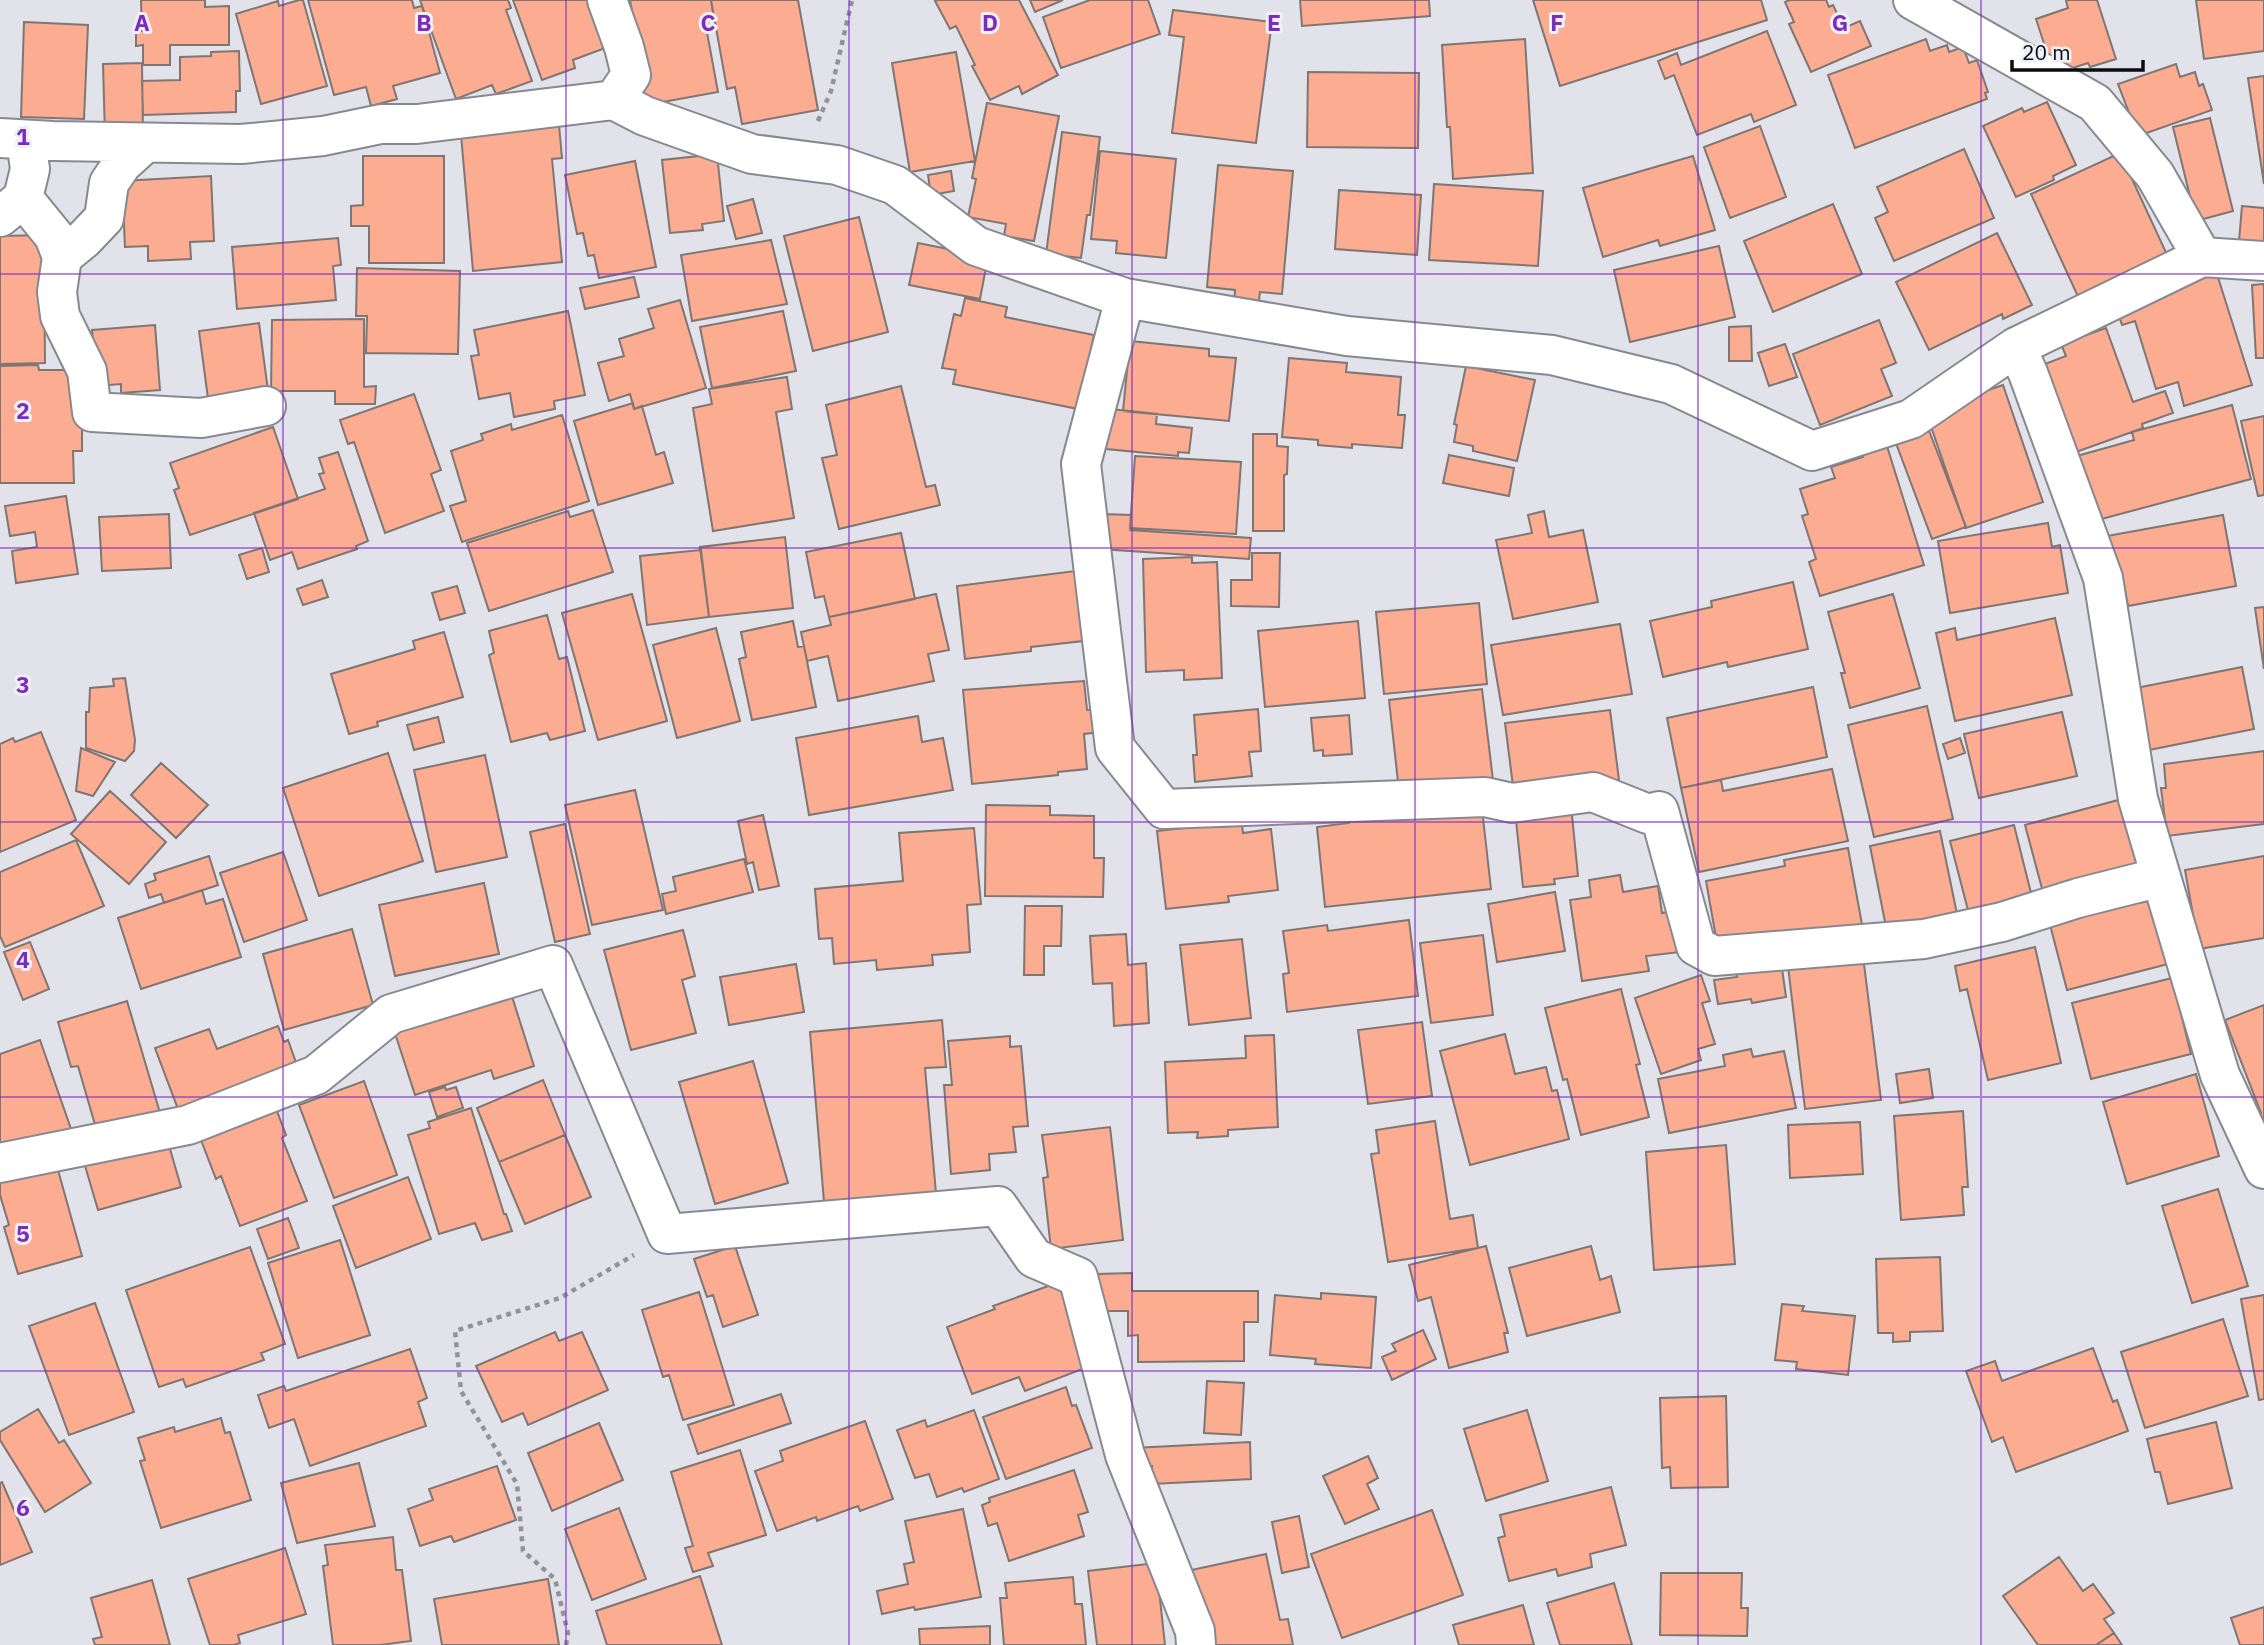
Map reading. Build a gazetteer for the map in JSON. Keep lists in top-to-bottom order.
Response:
{
  "scale_bar": "20 m",
  "grid": {
    "columns": [
      "A",
      "B",
      "C",
      "D",
      "E",
      "F",
      "G"
    ],
    "rows": [
      "1",
      "2",
      "3",
      "4",
      "5",
      "6"
    ]
  }
}
